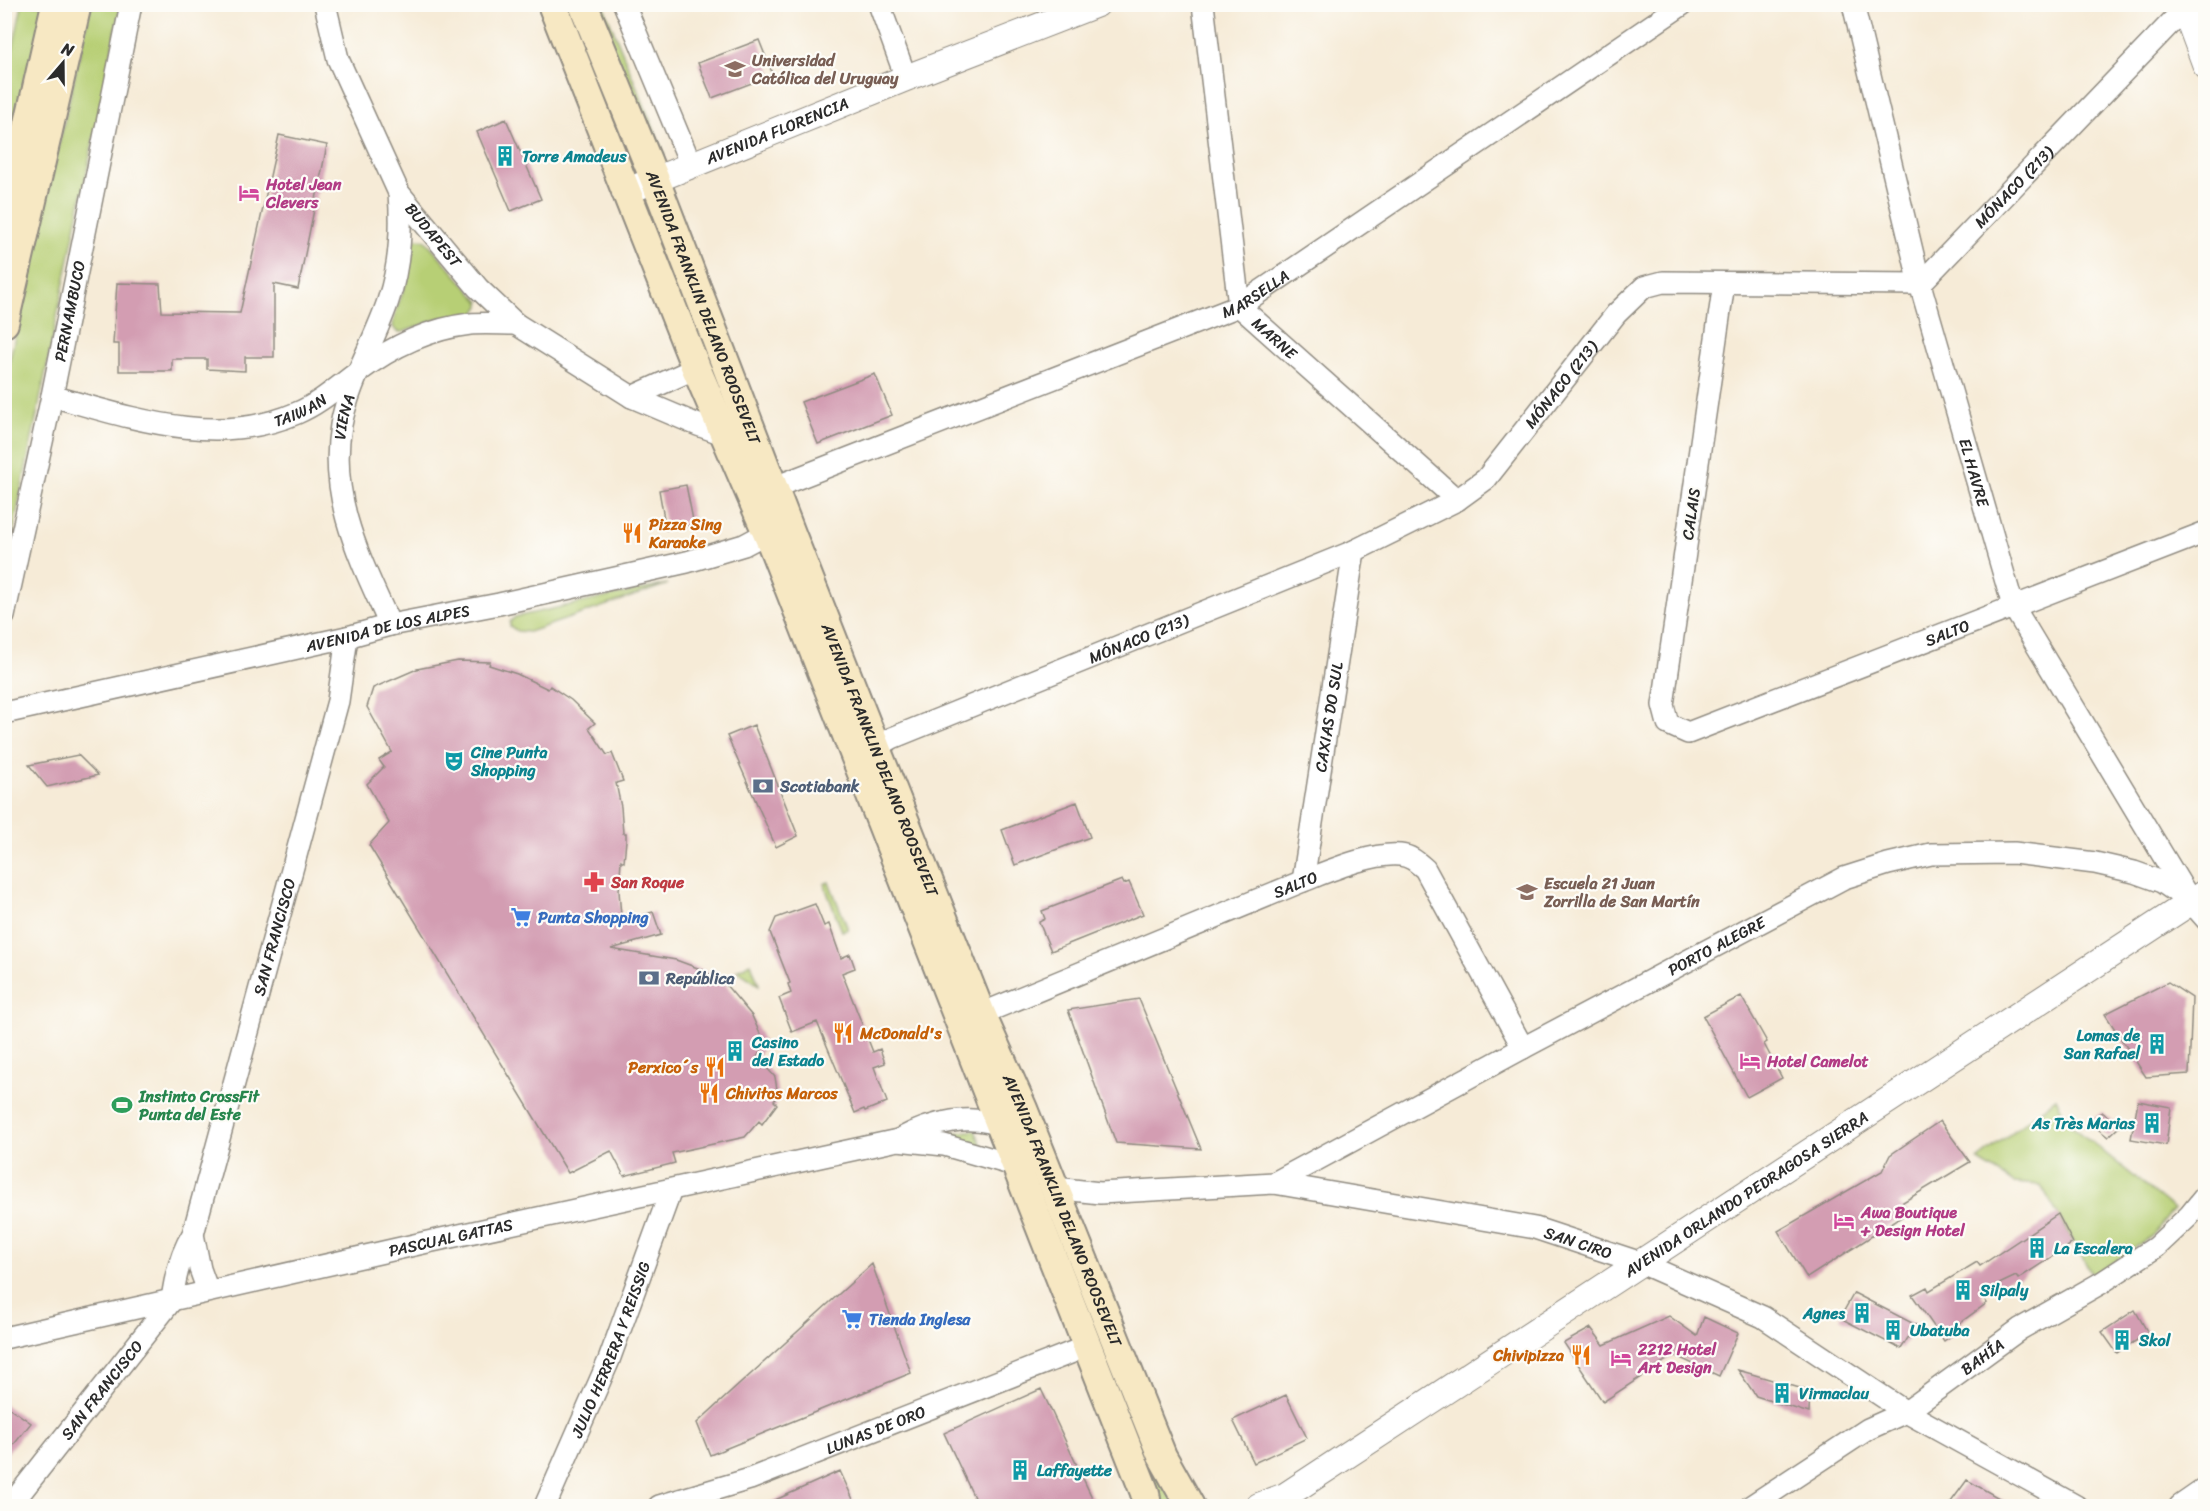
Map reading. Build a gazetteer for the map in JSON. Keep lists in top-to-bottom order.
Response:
{
  "streets": {
    "main road": ["AVENIDA FRANKLIN DELANO ROOSEVELT"],
    "street": [
      "AVENIDA FLORENCIA",
      "MÓNACO (213)",
      "BUDAPEST",
      "MARSELLA",
      "PERNAMBUCO",
      "MARNE",
      "TAIWAN",
      "VIENA",
      "EL HAVRE",
      "CALAIS",
      "AVENIDA DE LOS ALPES",
      "SALTO",
      "CAXIAS DO SUL",
      "SAN FRANCISCO",
      "PORTO ALEGRE",
      "AVENIDA ORLANDO PEDRAGOSA SIERRA",
      "PASCUAL GATTAS",
      "SAN CIRO",
      "JULIO HERRERA Y REISSIG",
      "BAHÍA",
      "LUNAS DE ORO"
    ]
  },
  "crossings": [
    ["AVENIDA FLORENCIA", "AVENIDA FRANKLIN DELANO ROOSEVELT"],
    ["MÓNACO (213)", "AVENIDA FRANKLIN DELANO ROOSEVELT"],
    ["MÓNACO (213)", "MARNE"],
    ["MÓNACO (213)", "EL HAVRE"],
    ["MÓNACO (213)", "CALAIS"],
    ["MÓNACO (213)", "CAXIAS DO SUL"],
    ["BUDAPEST", "AVENIDA FRANKLIN DELANO ROOSEVELT"],
    ["MARSELLA", "AVENIDA FRANKLIN DELANO ROOSEVELT"],
    ["MARSELLA", "MARNE"],
    ["AVENIDA FRANKLIN DELANO ROOSEVELT", "AVENIDA DE LOS ALPES"],
    ["AVENIDA FRANKLIN DELANO ROOSEVELT", "SALTO"],
    ["AVENIDA FRANKLIN DELANO ROOSEVELT", "PASCUAL GATTAS"],
    ["AVENIDA FRANKLIN DELANO ROOSEVELT", "SAN CIRO"],
    ["AVENIDA FRANKLIN DELANO ROOSEVELT", "LUNAS DE ORO"],
    ["PERNAMBUCO", "TAIWAN"],
    ["TAIWAN", "VIENA"],
    ["VIENA", "AVENIDA DE LOS ALPES"],
    ["EL HAVRE", "SALTO"],
    ["EL HAVRE", "PORTO ALEGRE"],
    ["EL HAVRE", "AVENIDA ORLANDO PEDRAGOSA SIERRA"],
    ["CALAIS", "SALTO"],
    ["AVENIDA DE LOS ALPES", "SAN FRANCISCO"],
    ["SALTO", "CAXIAS DO SUL"],
    ["SALTO", "PORTO ALEGRE"],
    ["SAN FRANCISCO", "PASCUAL GATTAS"],
    ["PORTO ALEGRE", "AVENIDA ORLANDO PEDRAGOSA SIERRA"],
    ["PORTO ALEGRE", "SAN CIRO"],
    ["AVENIDA ORLANDO PEDRAGOSA SIERRA", "SAN CIRO"],
    ["PASCUAL GATTAS", "JULIO HERRERA Y REISSIG"],
    ["SAN CIRO", "BAHÍA"]
  ],
  "places": {
    "school or university": ["Universidad Católica del Uruguay", "Escuela 21 Juan Zorrilla de San Martín"],
    "building": [
      "Torre Amadeus",
      "Lomas de San Rafael",
      "Casino del Estado",
      "As Très Marias",
      "La Escalera",
      "Silpaly",
      "Agnes",
      "Ubatuba",
      "Skol",
      "Virmaclau",
      "Laffayette"
    ],
    "hotel": [
      "Hotel Jean Clevers",
      "Hotel Camelot",
      "Awa Boutique + Design Hotel",
      "2212 Hotel Art Design"
    ],
    "restaurant": [
      "Pizza Sing Karaoke",
      "McDonald's",
      "Perxico´s",
      "Chivitos Marcos",
      "Chivipizza"
    ],
    "theatre": ["Cine Punta Shopping"],
    "bank": ["Scotiabank", "República"],
    "pharmacy": ["San Roque"],
    "supermarket": ["Punta Shopping", "Tienda Inglesa"],
    "sports": ["Instinto CrossFit Punta del Este"]
  },
  "north": "top"
}
